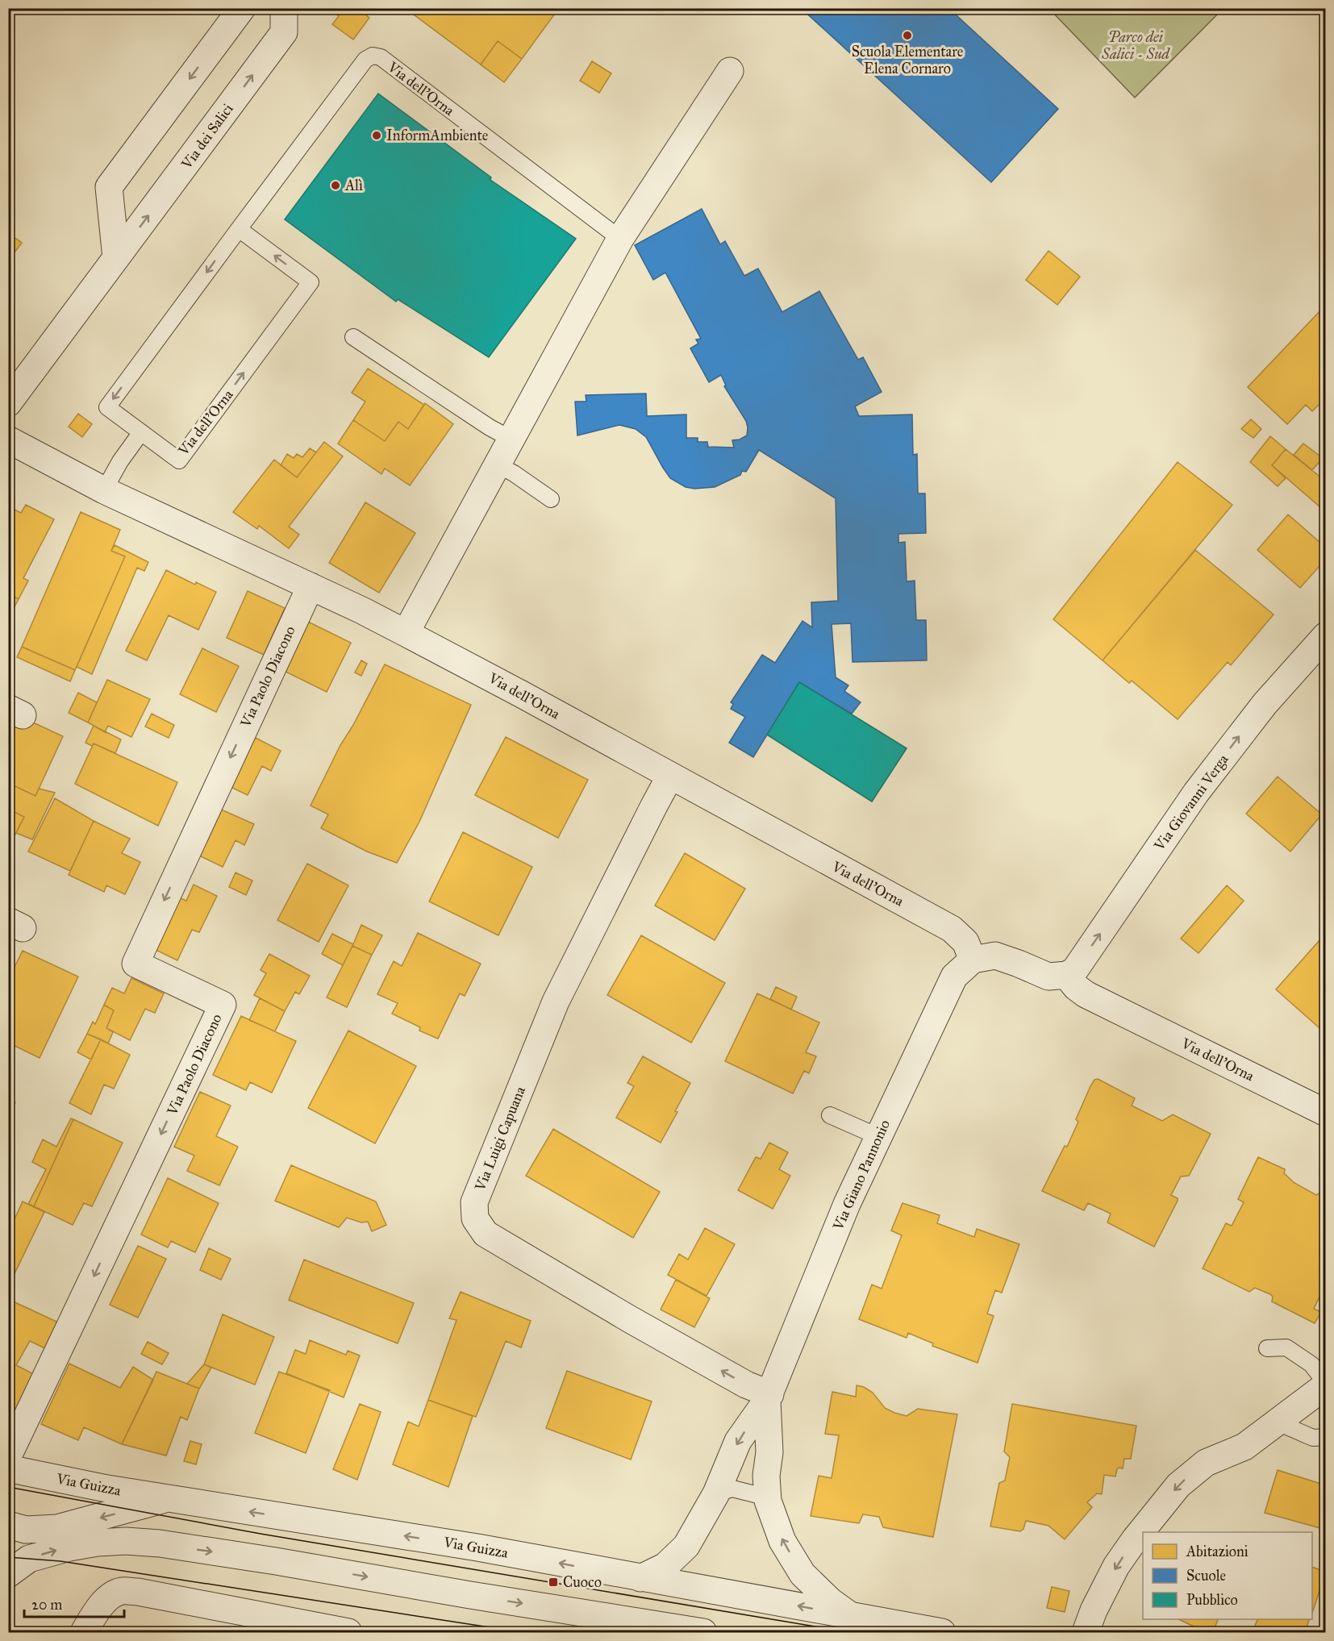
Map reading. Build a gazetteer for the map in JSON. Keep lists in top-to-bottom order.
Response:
{
  "streets": {
    "street": [
      "Via dell'Orna",
      "Via dei Salici",
      "Via Paolo Diacono",
      "Via Giovanni Verga",
      "Via Luigi Capuana",
      "Via Giano Pannonio",
      "Via Guizza"
    ]
  },
  "crossings": [
    ["Via dell'Orna", "Via Paolo Diacono"],
    ["Via dell'Orna", "Via Giovanni Verga"],
    ["Via dell'Orna", "Via Luigi Capuana"],
    ["Via dell'Orna", "Via Giano Pannonio"],
    ["Via Luigi Capuana", "Via Giano Pannonio"],
    ["Via Giano Pannonio", "Via Guizza"]
  ],
  "one_way": ["Via Paolo Diacono", "Via Giovanni Verga"],
  "parks": ["Parco dei Salici - Sud"],
  "places": {
    "other": ["Scuola Elementare Elena Cornaro", "InformAmbiente", "Alì"],
    "transit": ["Cuoco"]
  },
  "legend": ["Abitazioni", "Scuole", "Pubblico"],
  "scale_bar": "20 m"
}
